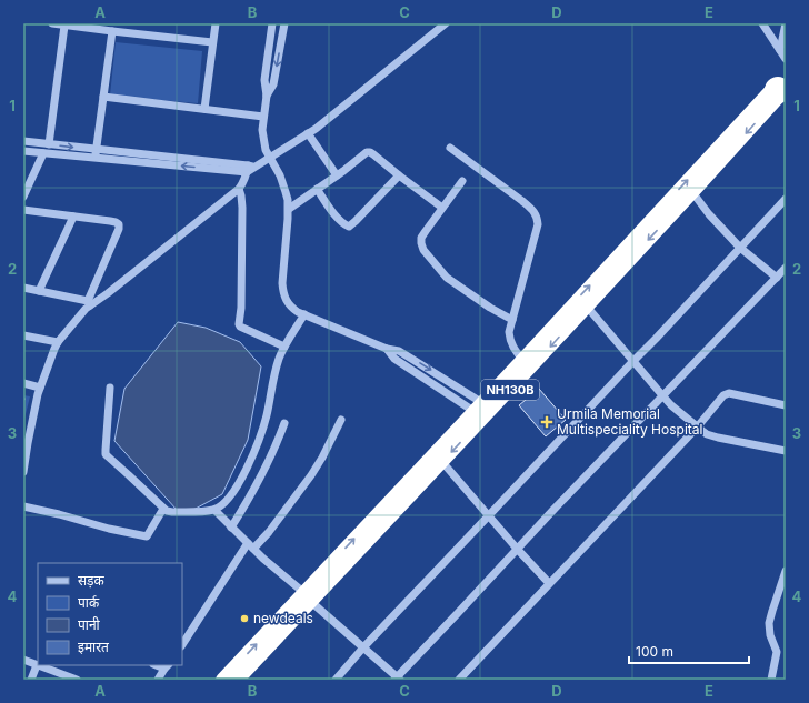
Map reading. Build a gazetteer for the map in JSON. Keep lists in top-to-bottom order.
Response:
{
  "streets": {
    "highway": ["NH130B"]
  },
  "places": {
    "health": ["Urmila Memorial Multispeciality Hospital"],
    "other": ["newdeals"]
  },
  "legend": [
    "सड़क",
    "पार्क",
    "पानी",
    "इमारत"
  ],
  "scale_bar": "100 m",
  "grid": {
    "columns": [
      "A",
      "B",
      "C",
      "D",
      "E"
    ],
    "rows": [
      "1",
      "2",
      "3",
      "4"
    ]
  }
}
